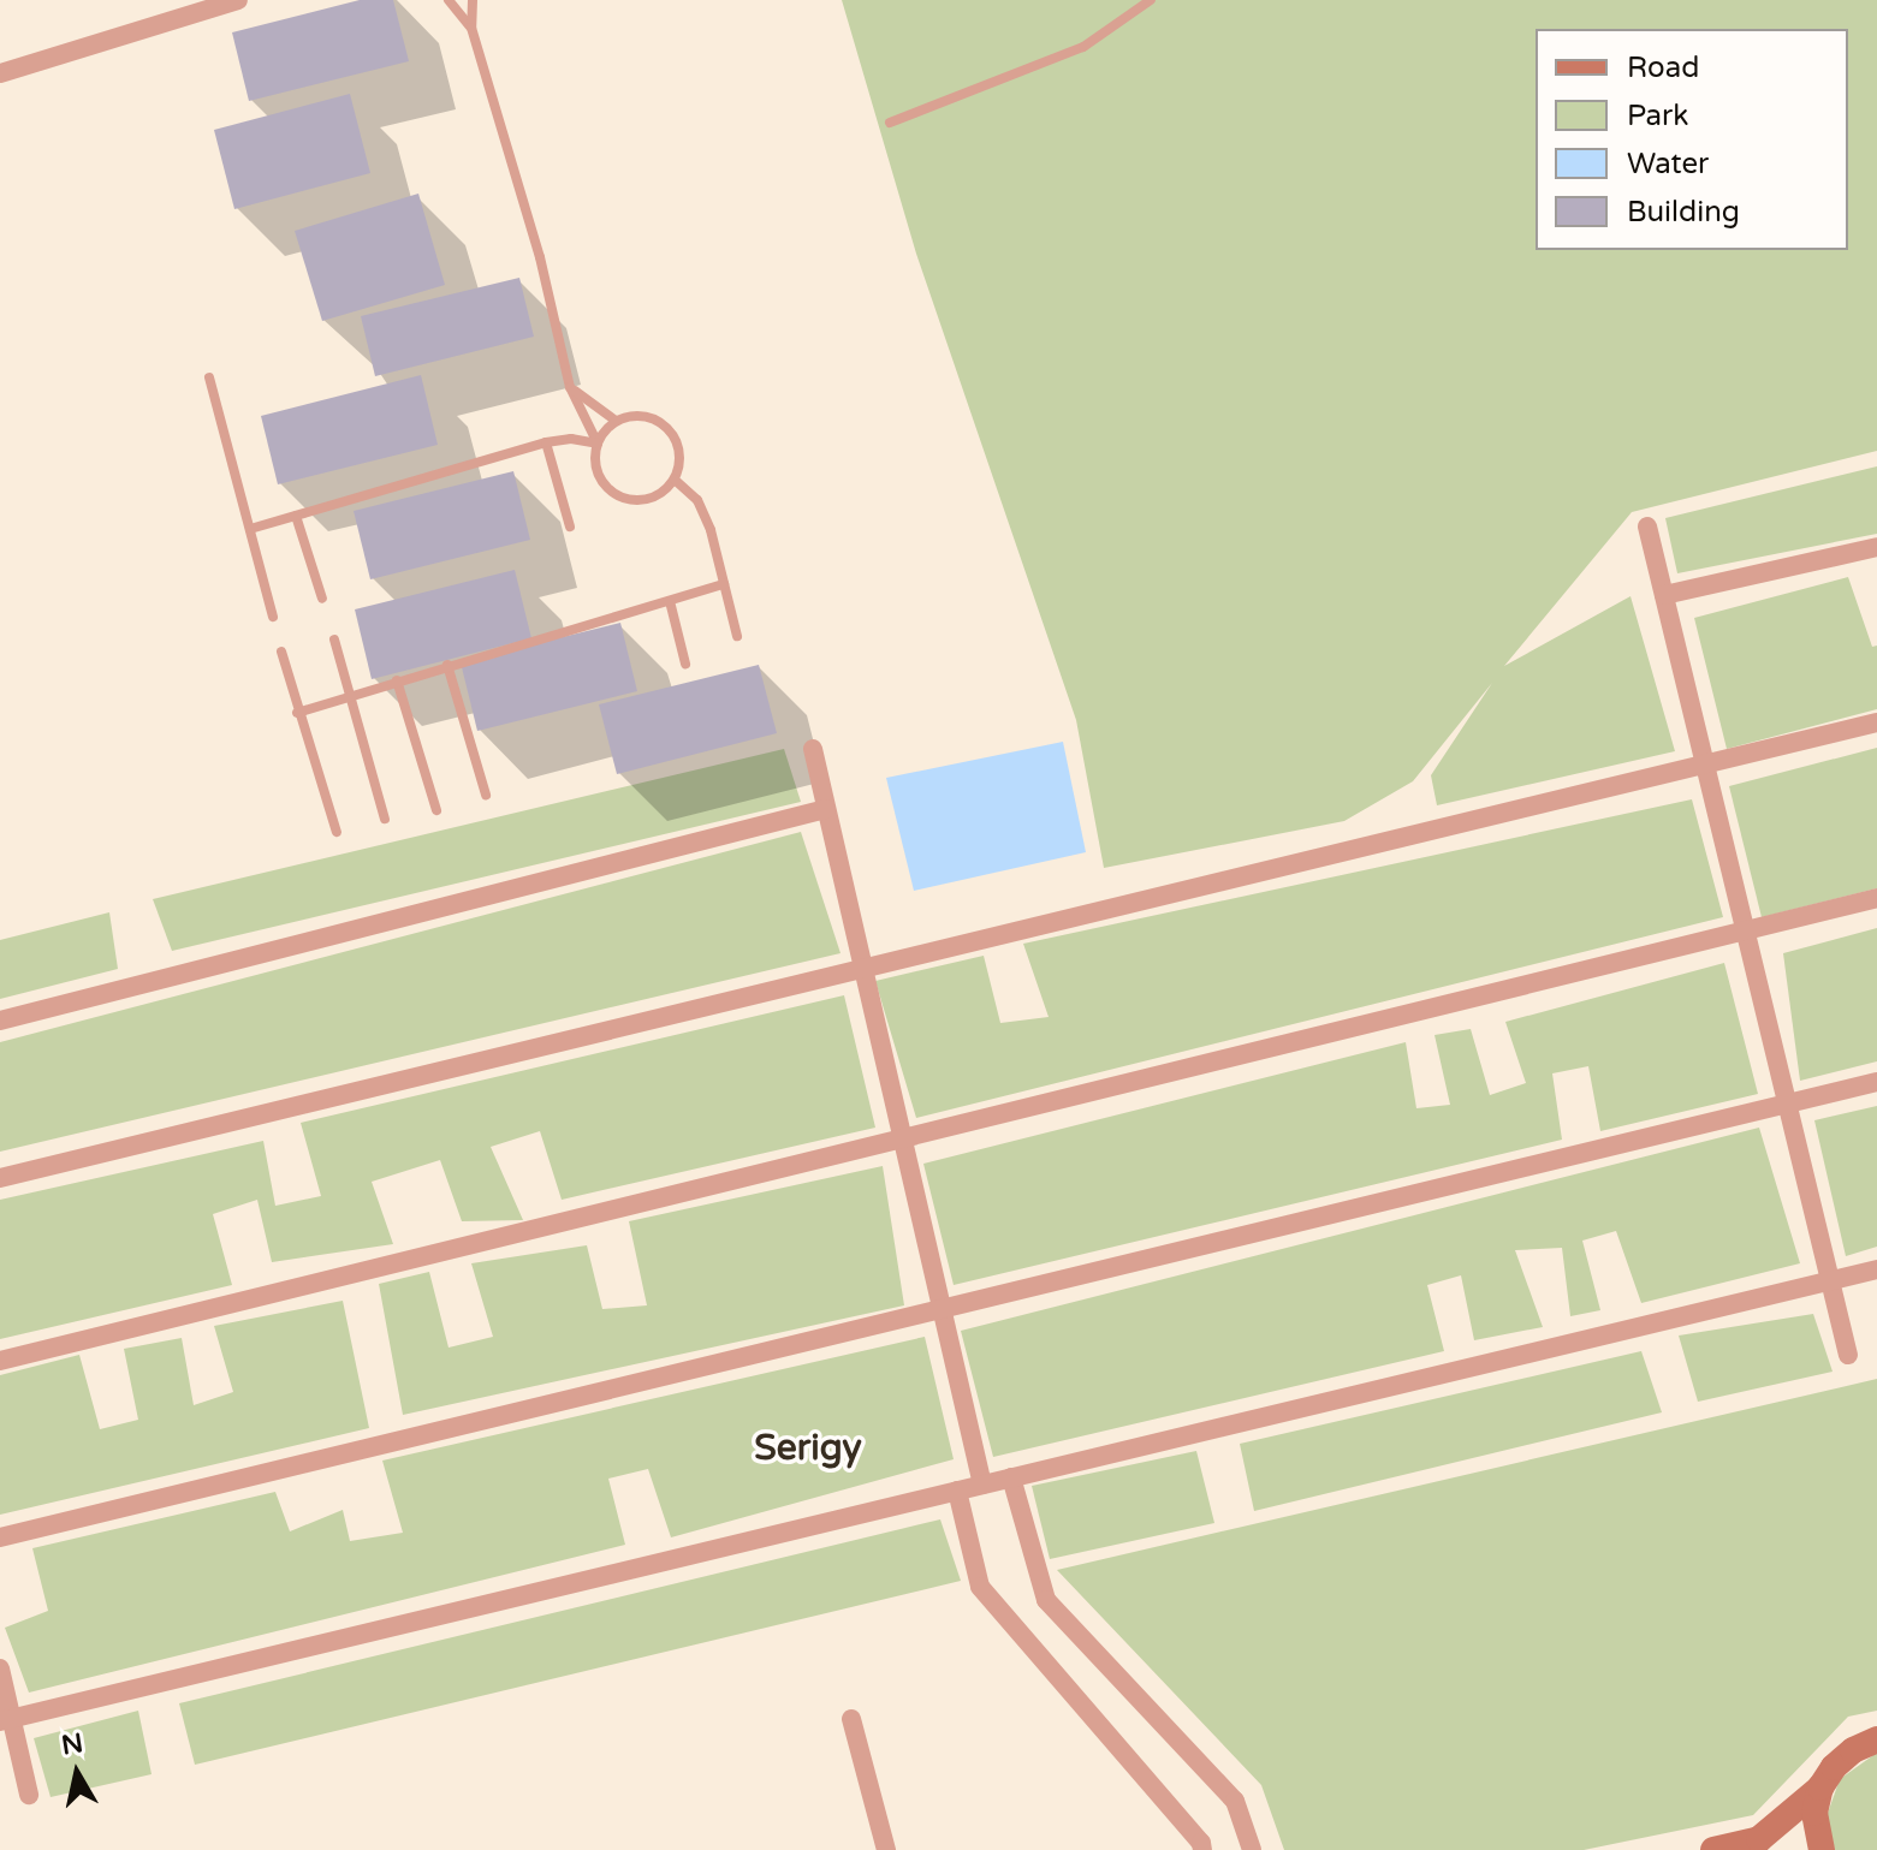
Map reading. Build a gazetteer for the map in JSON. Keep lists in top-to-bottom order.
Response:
{
  "districts": ["Serigy"],
  "legend": [
    "Road",
    "Park",
    "Water",
    "Building"
  ],
  "north": "top"
}
